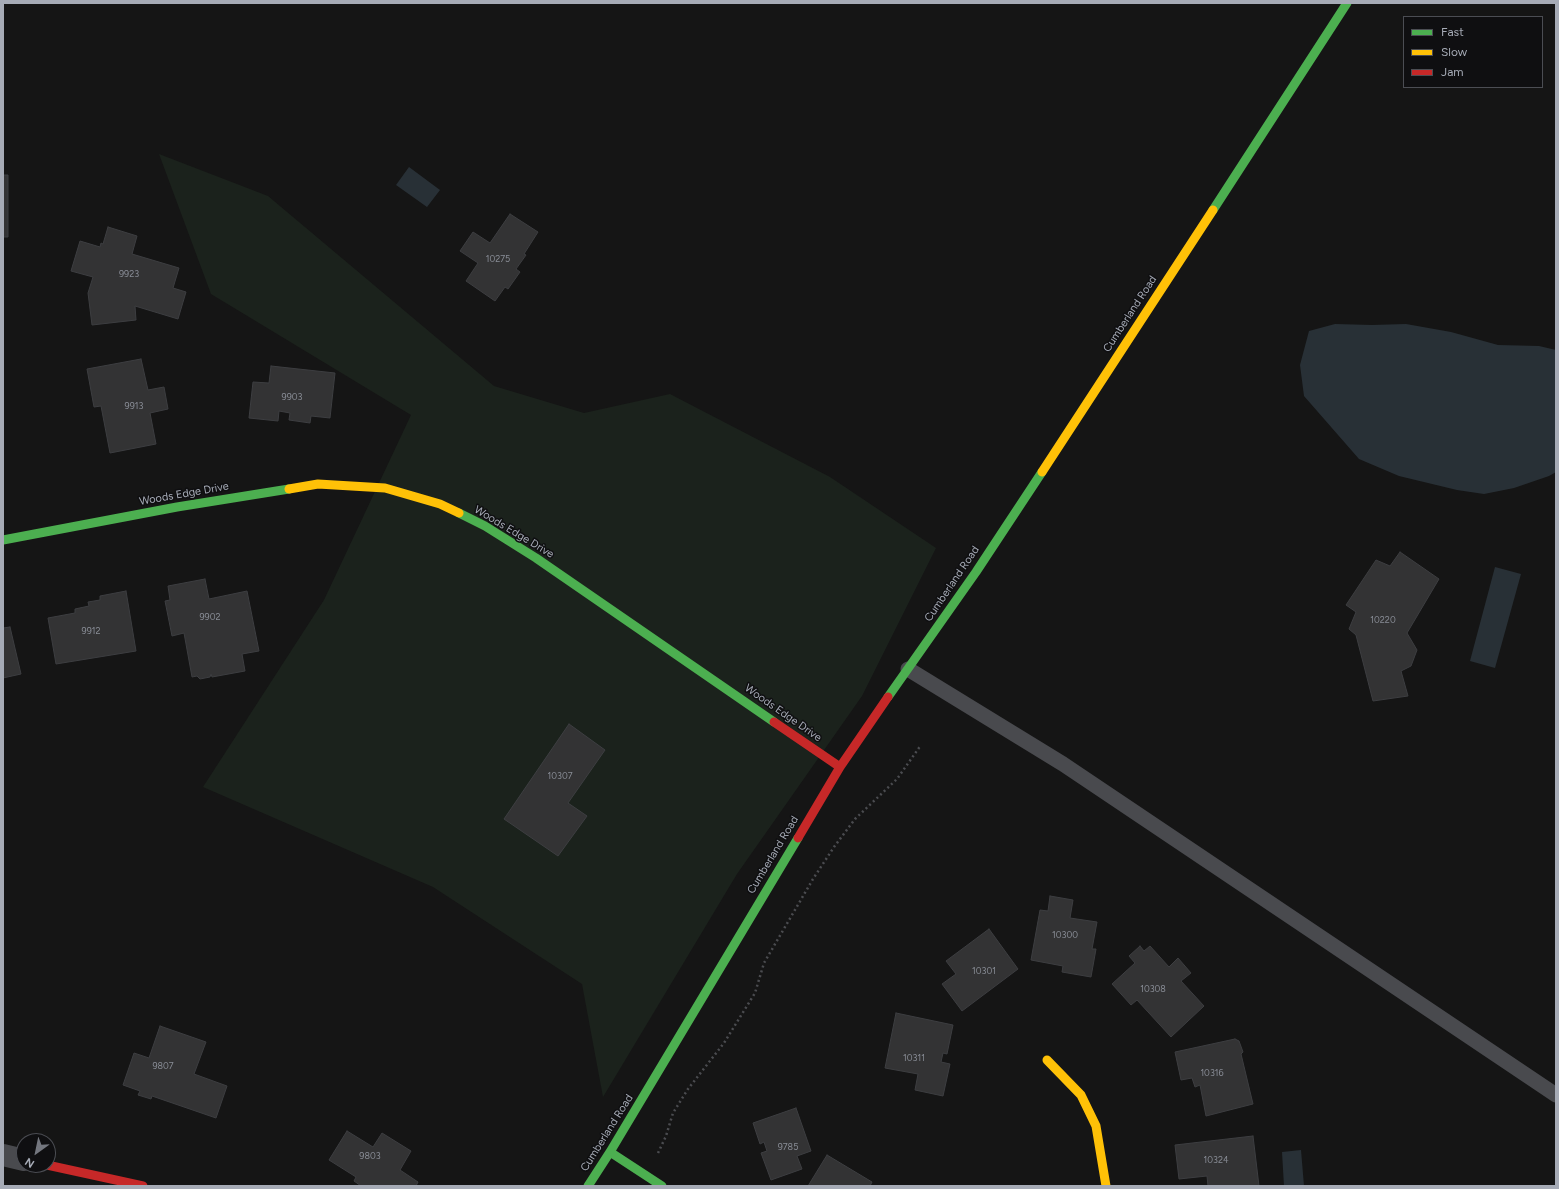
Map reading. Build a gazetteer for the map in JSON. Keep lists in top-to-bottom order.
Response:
{
  "streets": {
    "main road": ["Cumberland Road", "Woods Edge Drive"]
  },
  "crossings": [
    ["Cumberland Road", "Woods Edge Drive"]
  ],
  "house_numbers": [
    "10275",
    "9923",
    "9903",
    "9913",
    "9902",
    "10220",
    "9912",
    "10307",
    "10300",
    "10301",
    "10308",
    "10311",
    "9807",
    "10316",
    "9785",
    "9803",
    "10324"
  ],
  "legend": ["Fast", "Slow", "Jam"],
  "north": "bottom left"
}
